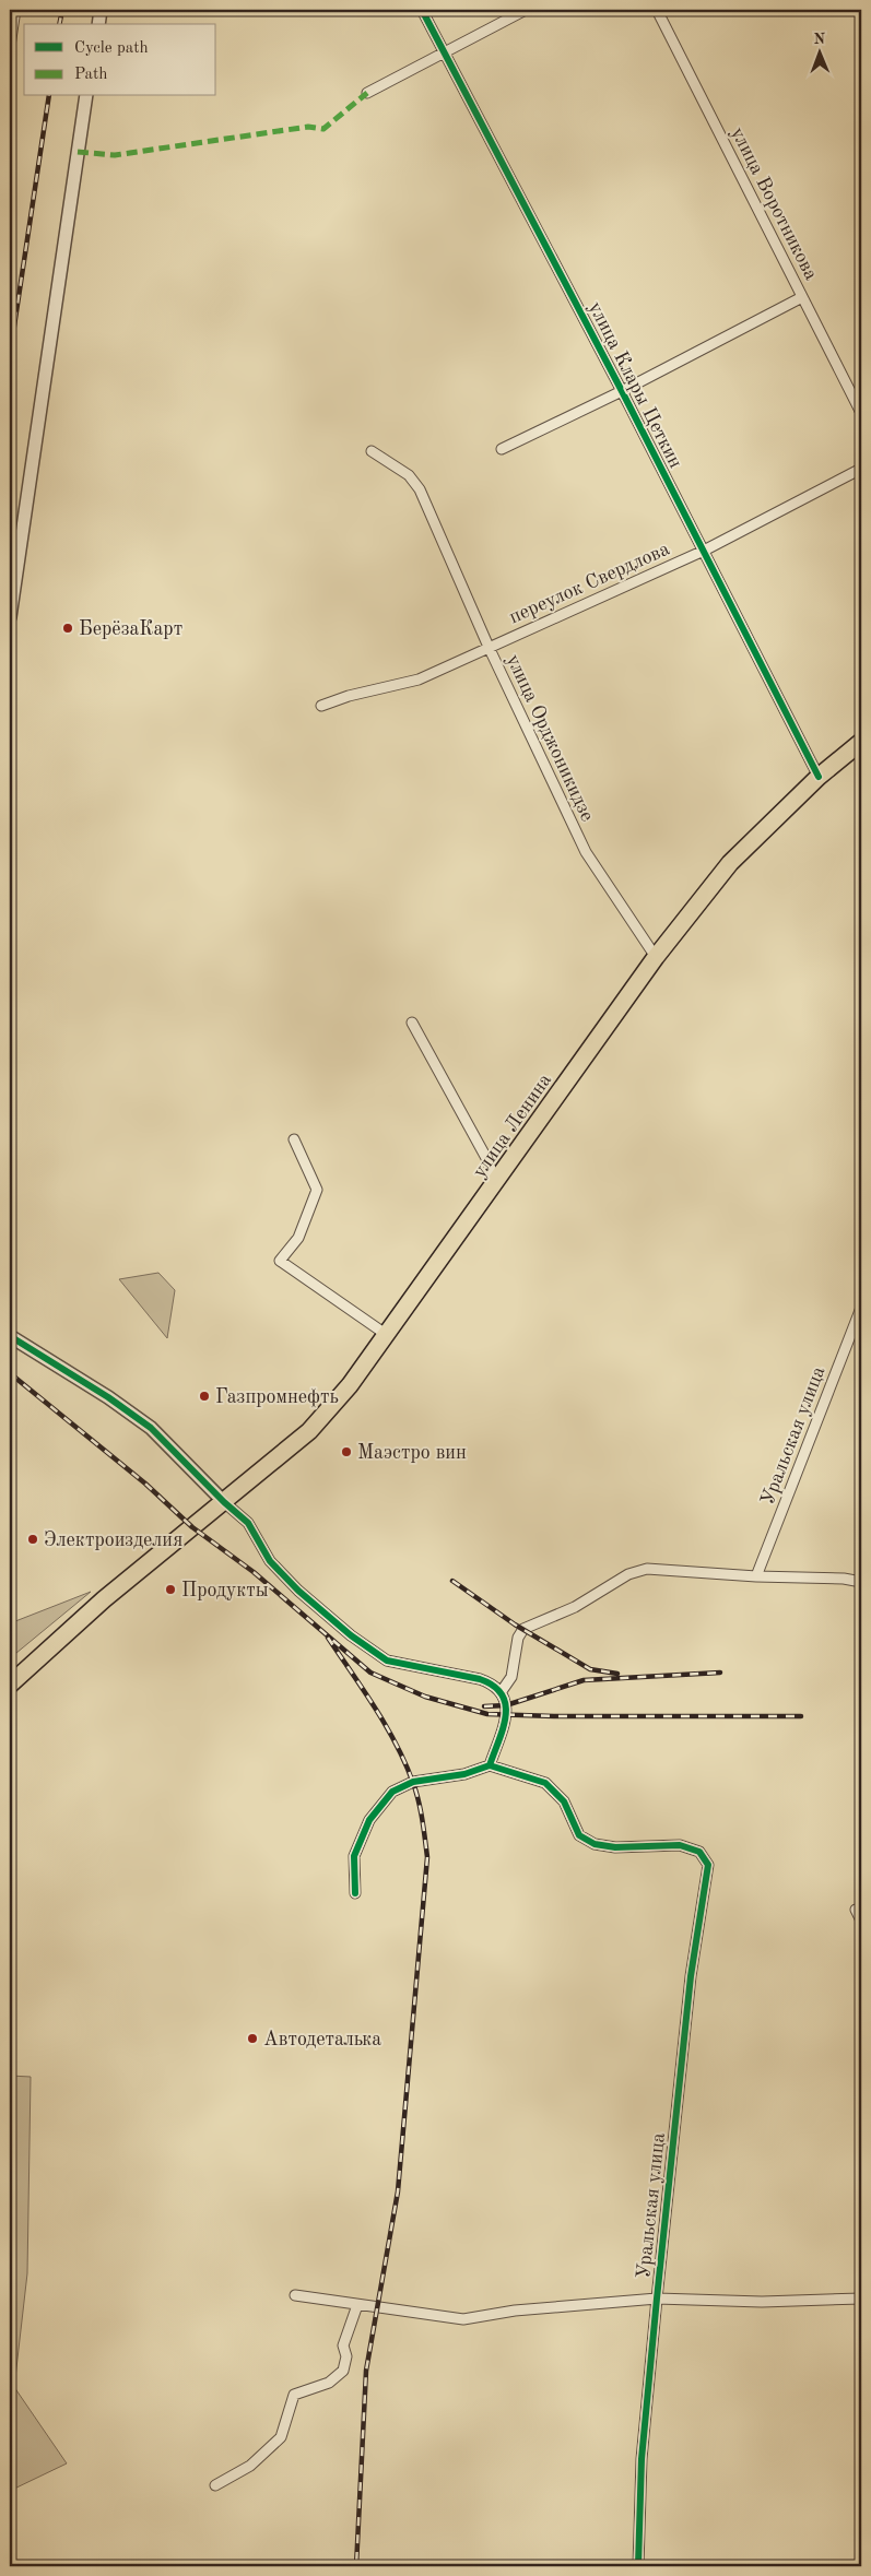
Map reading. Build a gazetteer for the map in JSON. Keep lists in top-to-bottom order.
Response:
{
  "streets": {
    "main road": ["улица Ленина"],
    "street": [
      "улица Воротникова",
      "улица Клары Цеткин",
      "переулок Свердлова",
      "улица Орджоникидзе",
      "Уральская улица"
    ]
  },
  "crossings": [
    ["улица Клары Цеткин", "переулок Свердлова"],
    ["улица Клары Цеткин", "улица Ленина"],
    ["переулок Свердлова", "улица Орджоникидзе"],
    ["улица Орджоникидзе", "улица Ленина"]
  ],
  "places": [
    "БерёзаКарт",
    "Газпромнефть",
    "Маэстро вин",
    "Электроизделия",
    "Продукты",
    "Автодеталька"
  ],
  "legend": ["Cycle path", "Path"],
  "north": "top"
}
